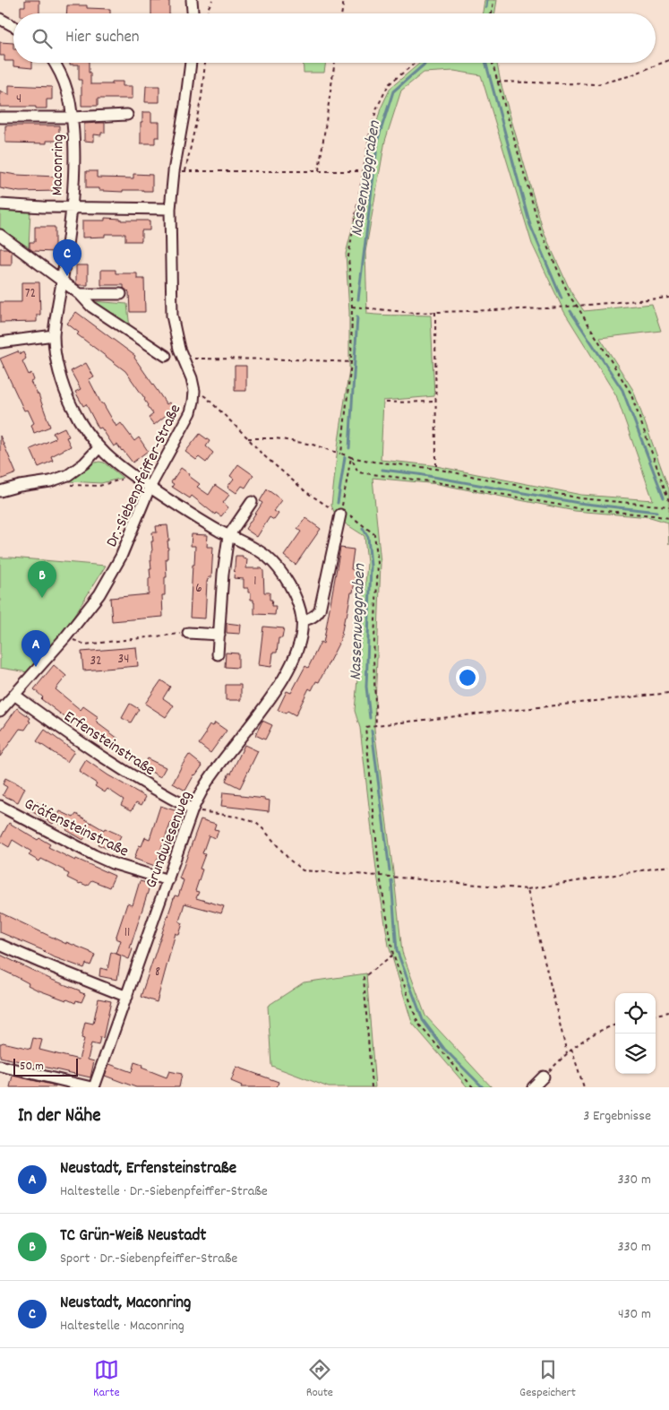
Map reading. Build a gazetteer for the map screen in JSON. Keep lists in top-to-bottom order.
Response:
{
  "streets": {
    "street": [
      "Maconring",
      "Dr.-Siebenpfeiffer-Straße",
      "Erfensteinstraße",
      "Gräfensteinstraße",
      "Grundwiesenweg"
    ]
  },
  "crossings": [
    ["Maconring", "Grundwiesenweg"],
    ["Dr.-Siebenpfeiffer-Straße", "Erfensteinstraße"],
    ["Dr.-Siebenpfeiffer-Straße", "Grundwiesenweg"],
    ["Erfensteinstraße", "Grundwiesenweg"],
    ["Gräfensteinstraße", "Grundwiesenweg"]
  ],
  "water": ["Nassenweggraben"],
  "house_numbers": [
    "4",
    "72",
    "1",
    "6",
    "34",
    "32",
    "11",
    "8"
  ],
  "scale_bar": "50 m",
  "page": {
    "search": "Hier suchen",
    "pins": ["C", "B", "A"],
    "scale": "50 m",
    "heading": ["In der Nähe", "3 Ergebnisse"],
    "list": [
      {
        "mark": "A",
        "name": "Neustadt, Erfensteinstraße",
        "note": "Haltestelle · Dr.-Siebenpfeiffer-Straße",
        "value": "330 m"
      },
      {
        "mark": "B",
        "name": "TC Grün-Weiß Neustadt",
        "note": "Sport · Dr.-Siebenpfeiffer-Straße",
        "value": "330 m"
      },
      {
        "mark": "C",
        "name": "Neustadt, Maconring",
        "note": "Haltestelle · Maconring",
        "value": "430 m"
      }
    ],
    "nav": ["Karte", "Route", "Gespeichert"]
  }
}
